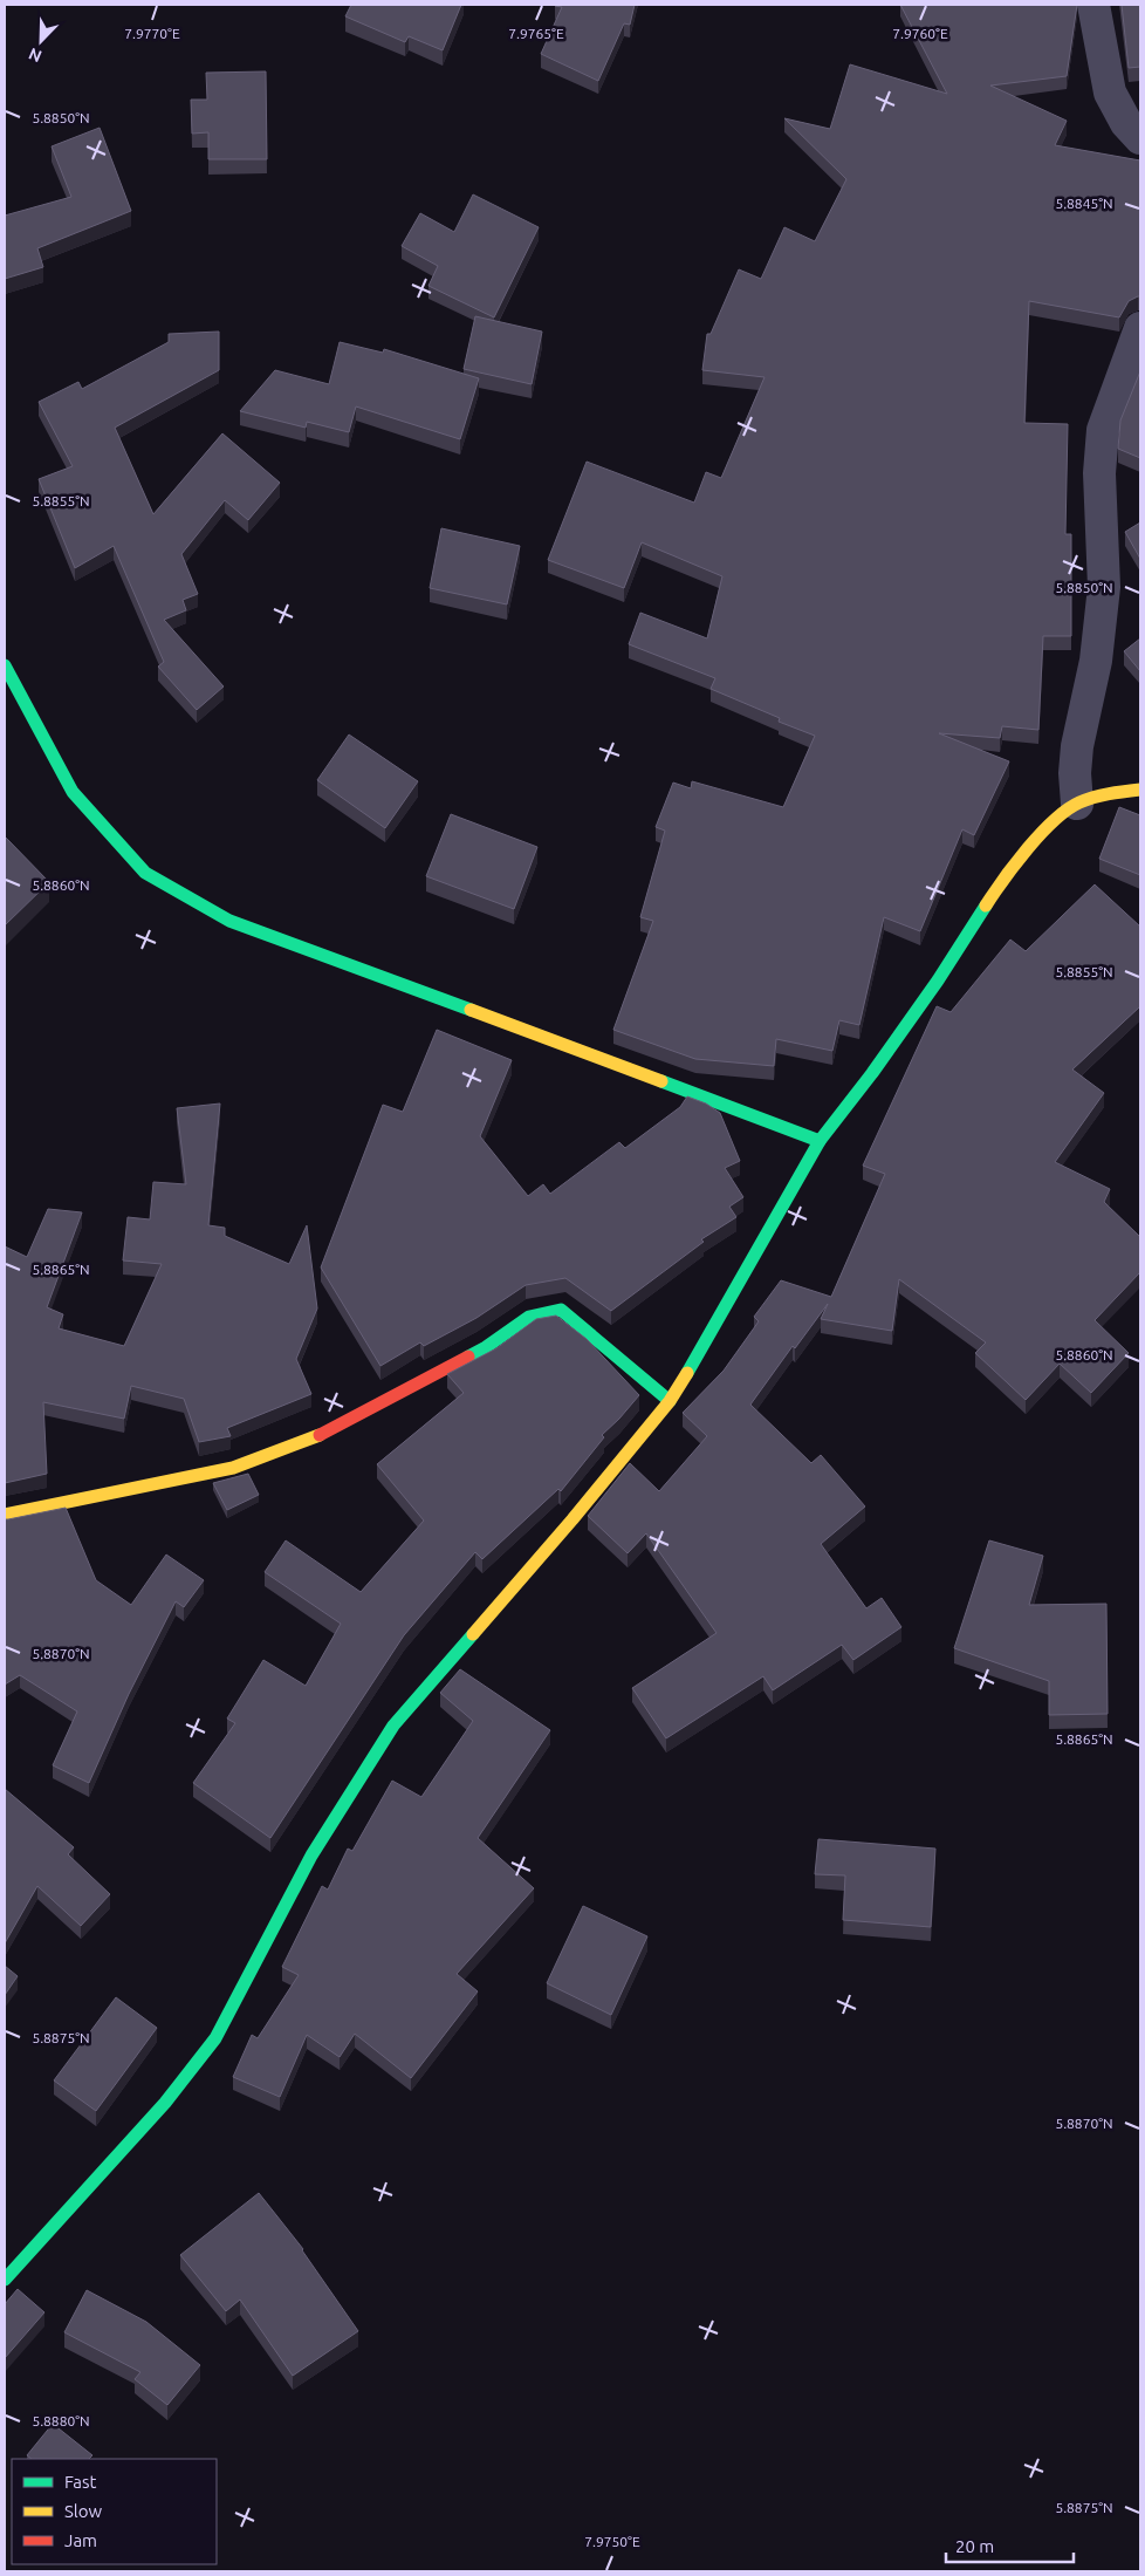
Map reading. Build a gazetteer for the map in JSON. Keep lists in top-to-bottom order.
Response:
{
  "legend": ["Fast", "Slow", "Jam"],
  "scale_bar": "20 m",
  "north": "bottom left",
  "coordinates": [
    "7.9770°E",
    "7.9765°E",
    "7.9760°E",
    "5.8850°N",
    "5.8845°N",
    "5.8855°N",
    "5.8860°N",
    "5.8865°N",
    "5.8870°N",
    "5.8875°N",
    "5.8880°N",
    "7.9750°E"
  ]
}
